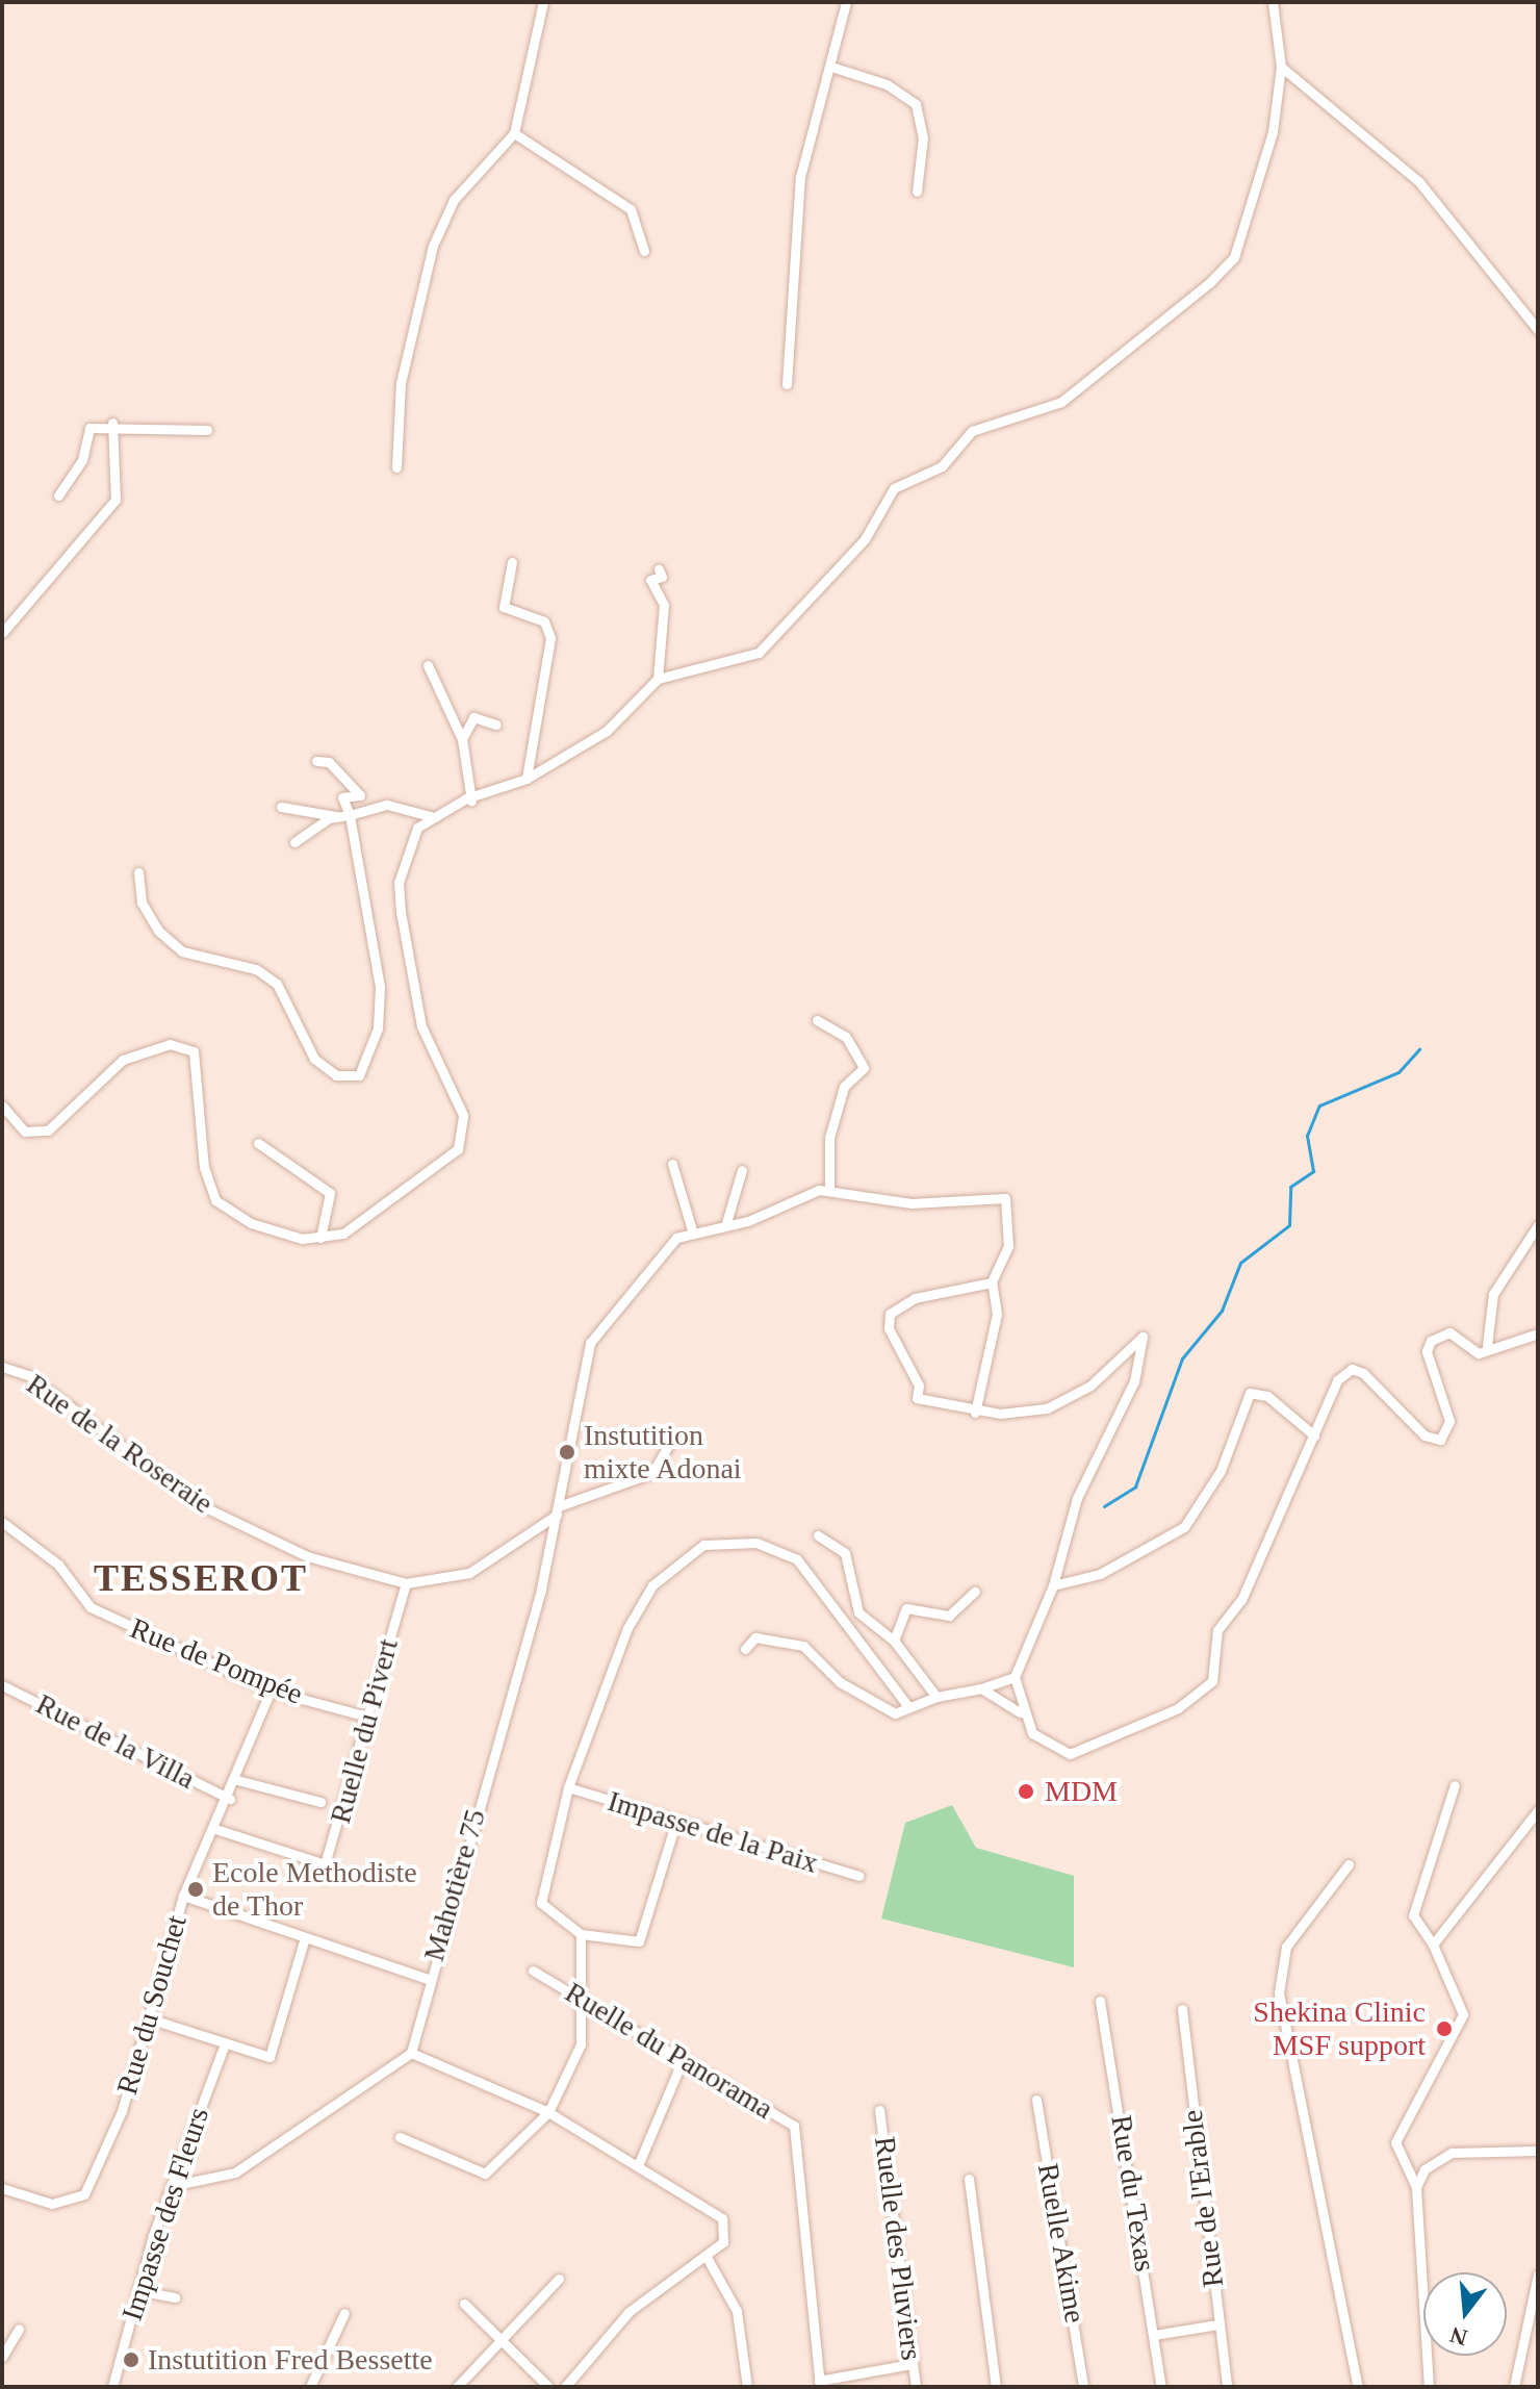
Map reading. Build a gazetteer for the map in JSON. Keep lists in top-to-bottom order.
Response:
{
  "streets": {
    "street": [
      "Rue de la Roseraie",
      "Rue de Pompée",
      "Ruelle du Pivert",
      "Rue de la Villa",
      "Impasse de la Paix",
      "Mahotière 75",
      "Rue du Souchet",
      "Ruelle du Panorama",
      "Rue du Texas",
      "Rue de l'Erable",
      "Impasse des Fleurs",
      "Ruelle Akime",
      "Ruelle des Pluviers"
    ]
  },
  "crossings": [
    ["Rue de la Roseraie", "Ruelle du Pivert"],
    ["Rue de la Roseraie", "Mahotière 75"],
    ["Rue de Pompée", "Ruelle du Pivert"],
    ["Rue de Pompée", "Rue du Souchet"],
    ["Ruelle du Pivert", "Rue du Souchet"],
    ["Rue de la Villa", "Rue du Souchet"]
  ],
  "districts": ["TESSEROT"],
  "places": [
    "Instutition mixte Adonai",
    "MDM",
    "Ecole Methodiste de Thor",
    "Shekina Clinic MSF support",
    "Instutition Fred Bessette"
  ],
  "north": "bottom"
}
